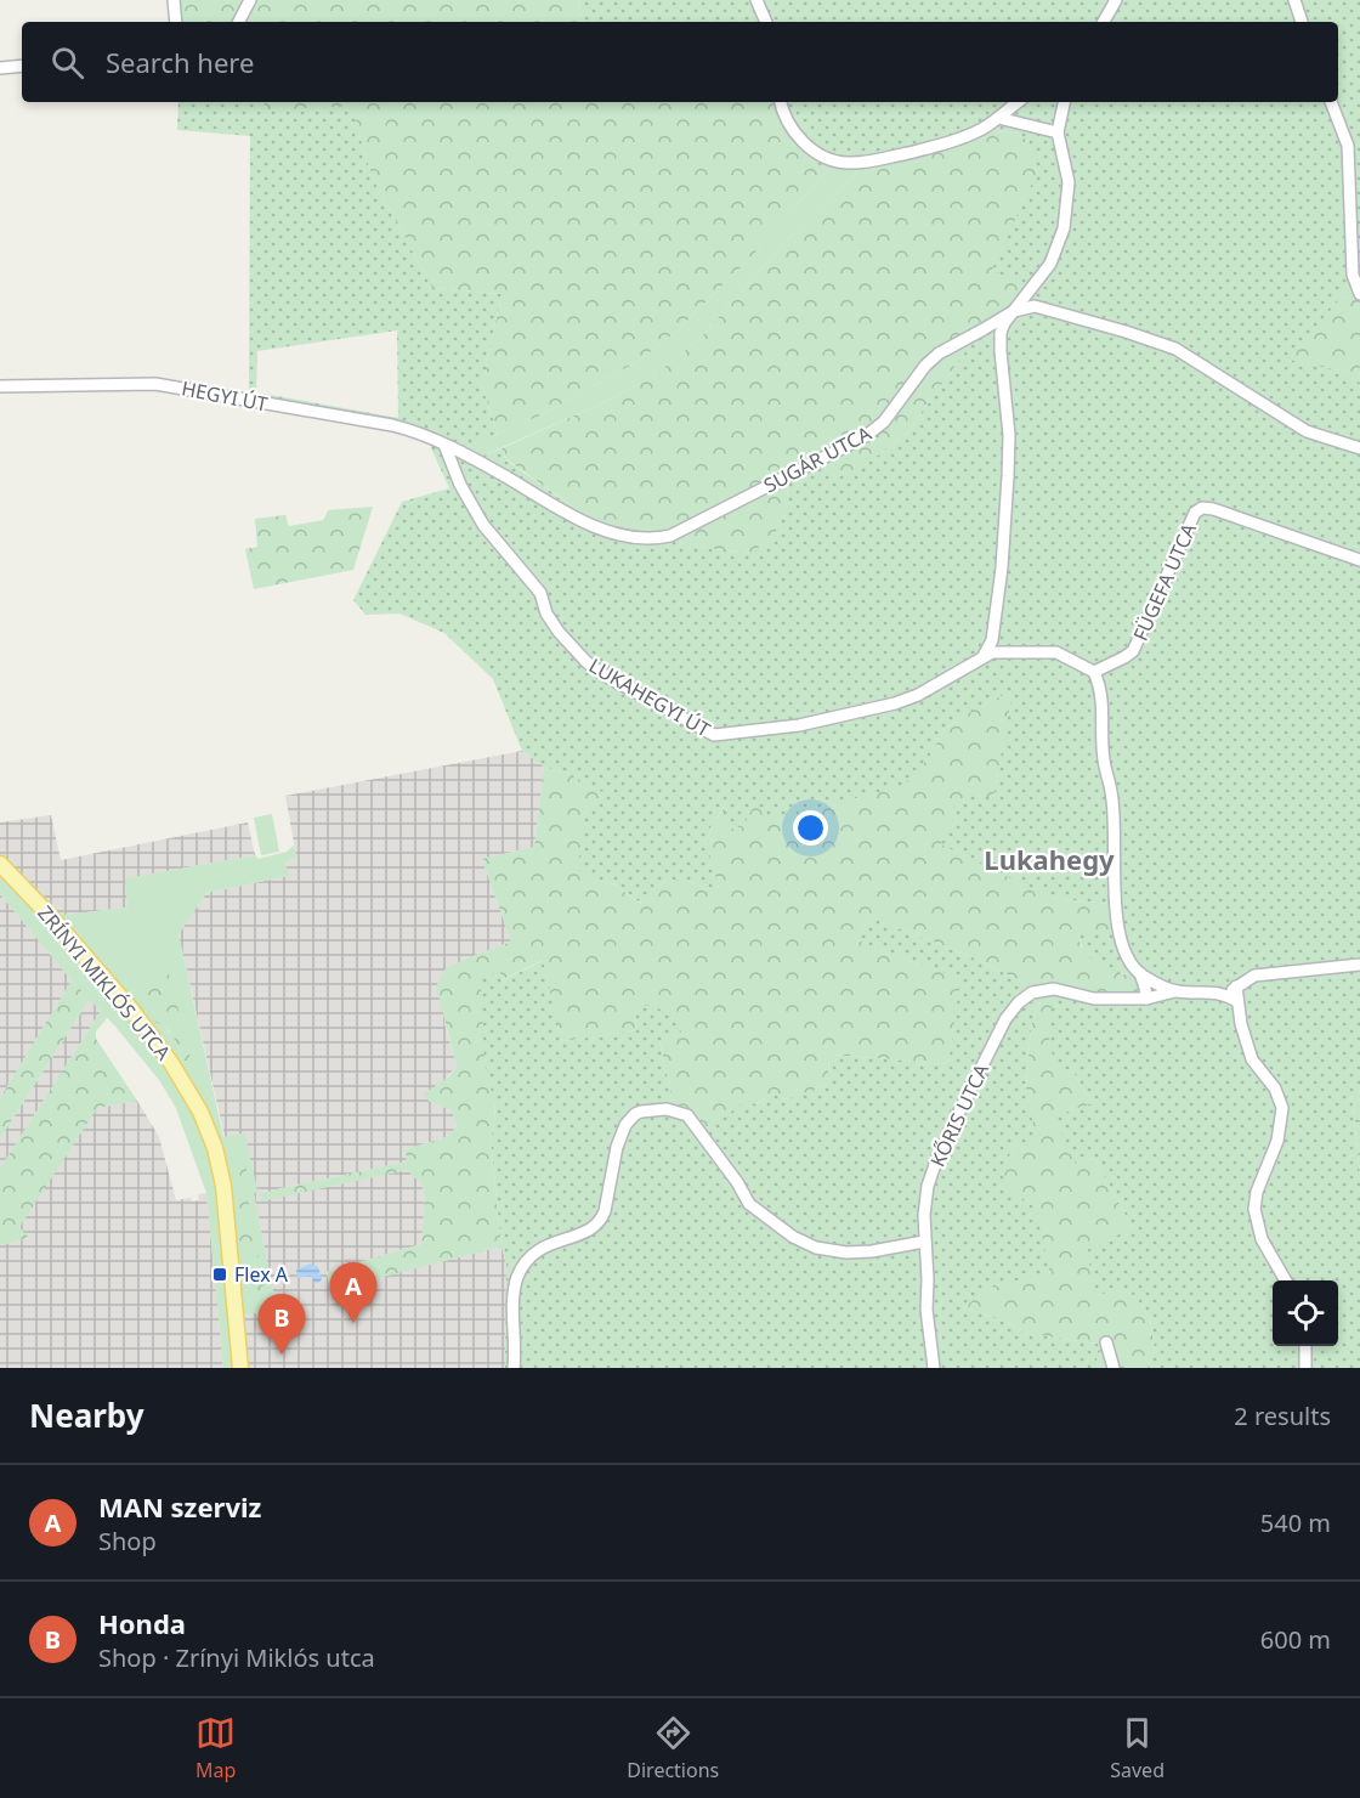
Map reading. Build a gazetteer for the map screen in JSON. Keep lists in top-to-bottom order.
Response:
{
  "streets": {
    "main road": ["ZRÍNYI MIKLÓS UTCA"],
    "street": [
      "HEGYI ÚT",
      "SUGÁR UTCA",
      "FÜGEFA UTCA",
      "LUKAHEGYI ÚT",
      "KŐRIS UTCA"
    ]
  },
  "crossings": [
    ["HEGYI ÚT", "SUGÁR UTCA"],
    ["HEGYI ÚT", "LUKAHEGYI ÚT"],
    ["SUGÁR UTCA", "LUKAHEGYI ÚT"],
    ["FÜGEFA UTCA", "LUKAHEGYI ÚT"]
  ],
  "districts": ["Lukahegy"],
  "places": {
    "transit": ["Flex A"]
  },
  "page": {
    "search": "Search here",
    "pins": ["A", "B"],
    "heading": ["Nearby", "2 results"],
    "list": [
      {
        "mark": "A",
        "name": "MAN szerviz",
        "note": "Shop",
        "value": "540 m"
      },
      {
        "mark": "B",
        "name": "Honda",
        "note": "Shop · Zrínyi Miklós utca",
        "value": "600 m"
      }
    ],
    "nav": ["Map", "Directions", "Saved"]
  }
}
